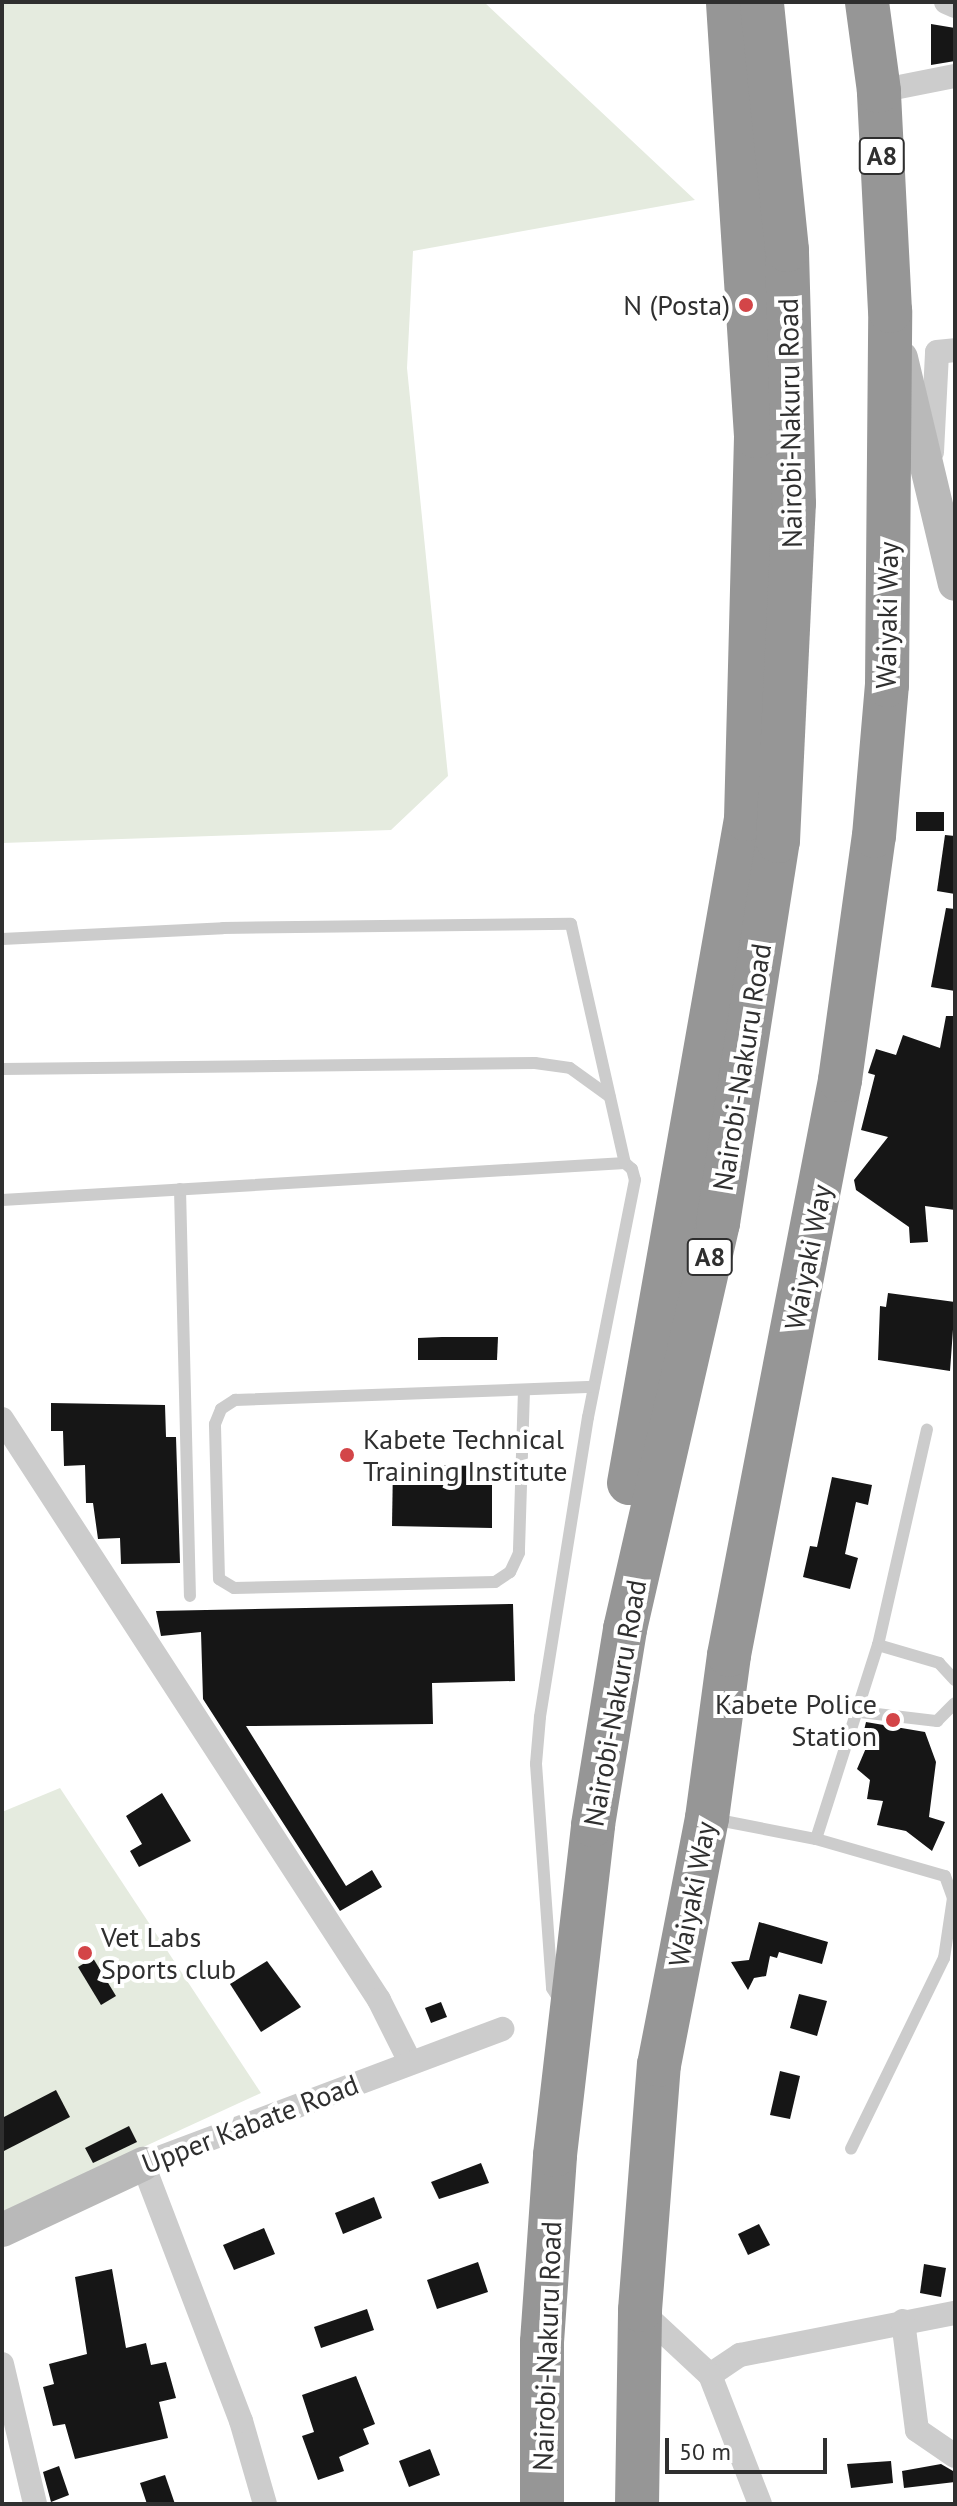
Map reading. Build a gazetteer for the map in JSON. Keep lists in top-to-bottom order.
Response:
{
  "streets": {
    "highway": ["A8", "Nairobi-Nakuru Road", "Waiyaki Way"],
    "street": ["Upper Kabate Road"]
  },
  "places": [
    "N (Posta)",
    "Kabete Technical Training Institute",
    "Kabete Police Station",
    "Vet Labs Sports club"
  ],
  "scale_bar": "50 m"
}
